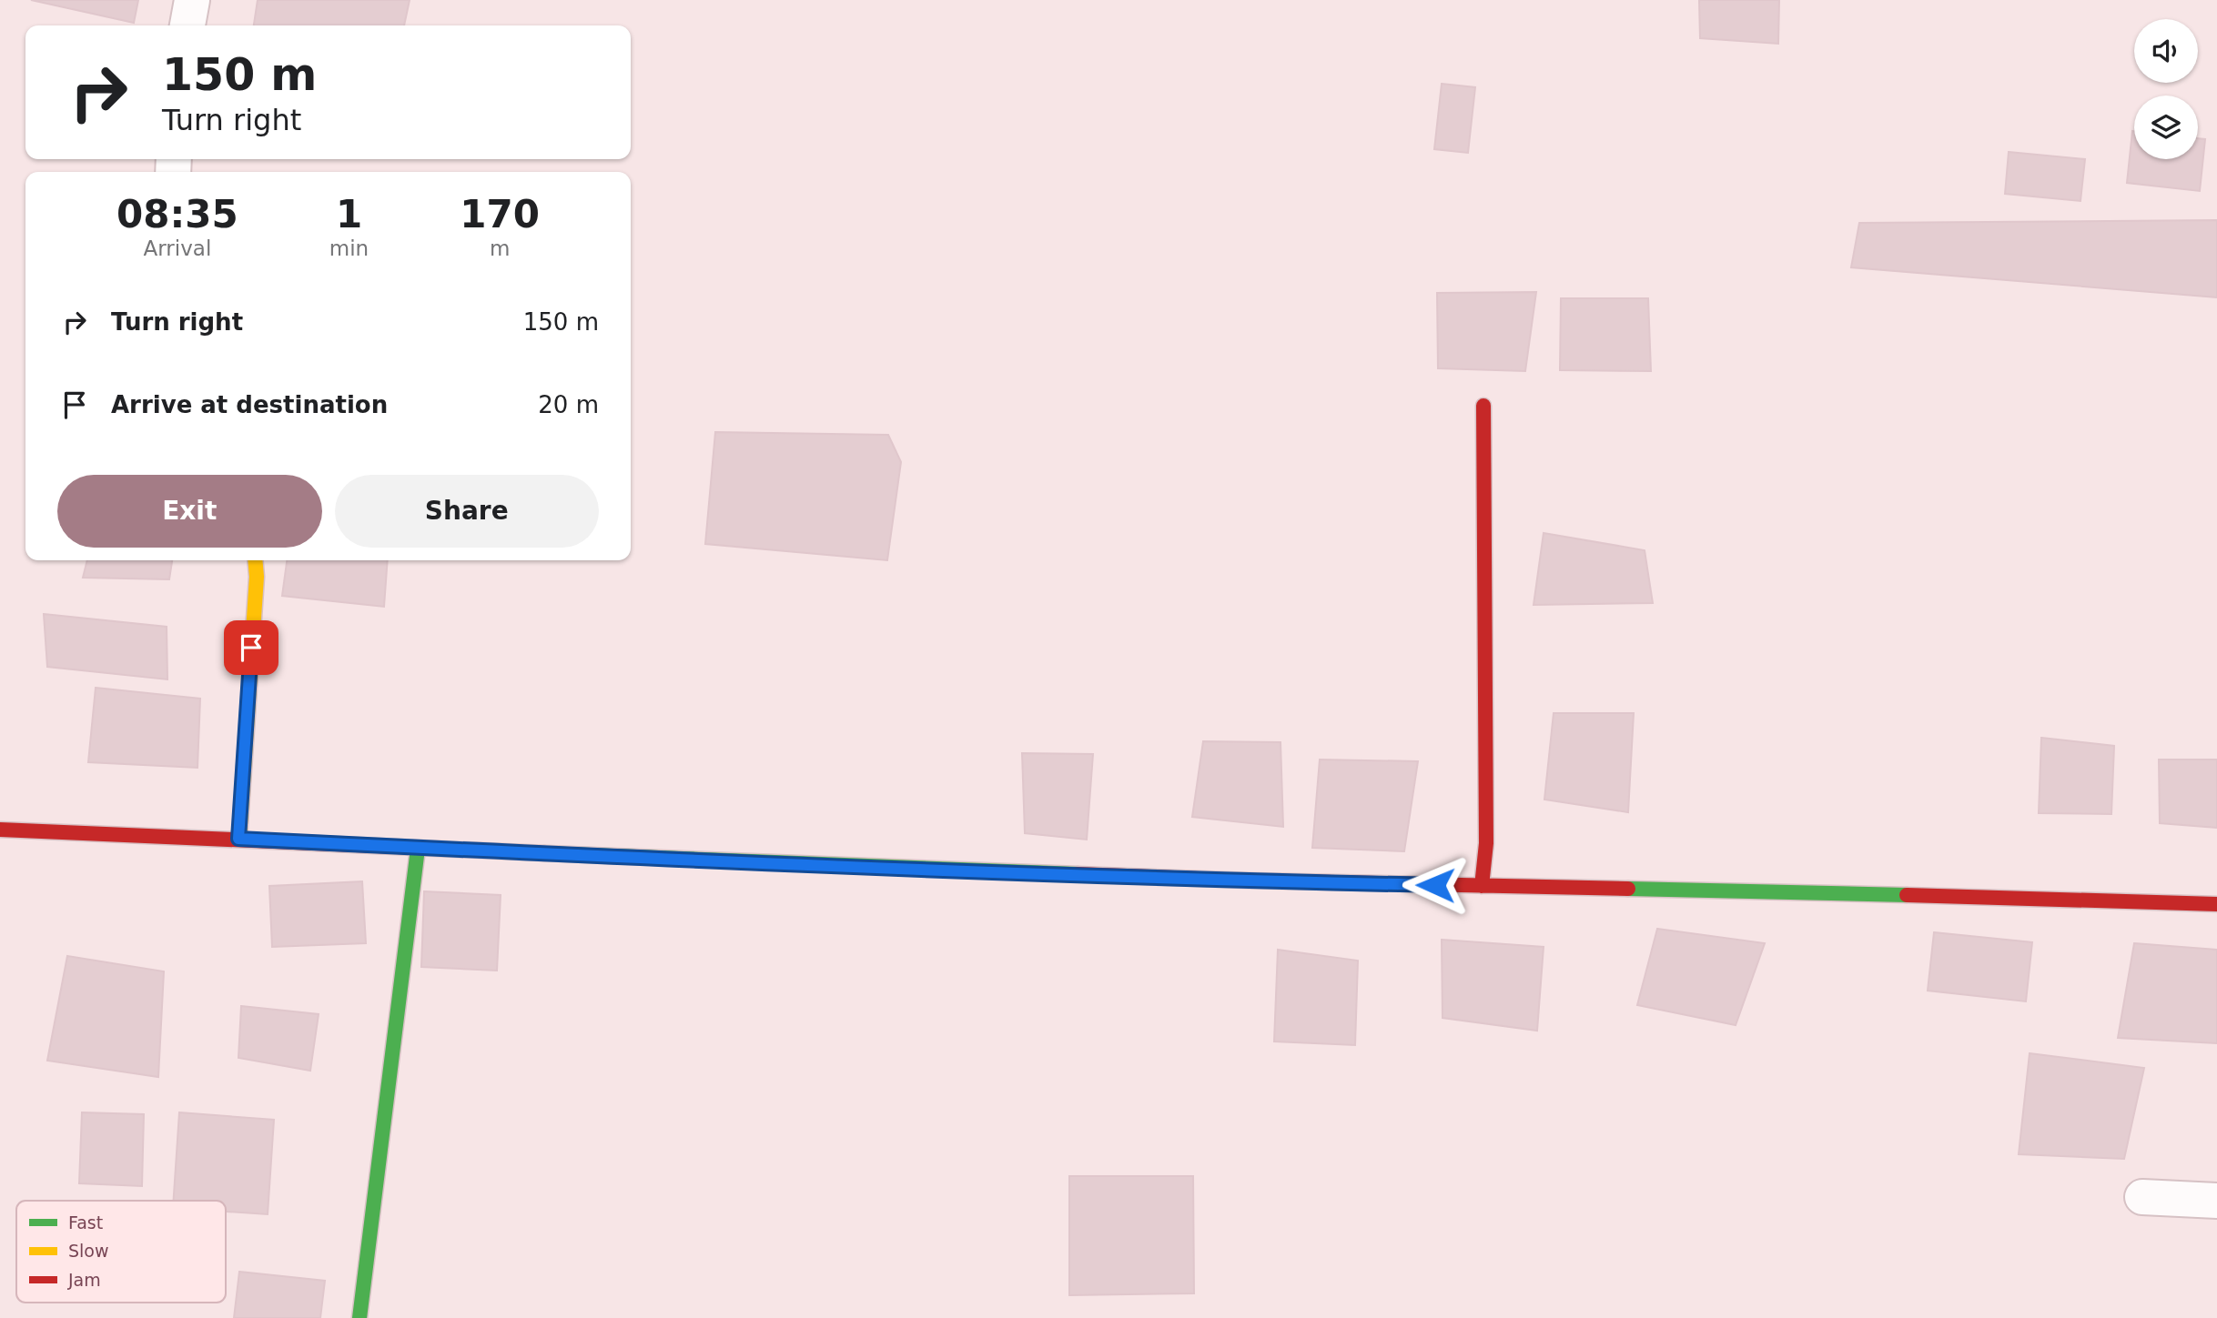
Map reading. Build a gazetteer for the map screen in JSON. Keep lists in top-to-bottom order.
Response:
{
  "legend": ["Fast", "Slow", "Jam"],
  "page": {
    "turn": ["150 m", "Turn right"],
    "eta": [
      "08:35",
      "Arrival",
      "1",
      "min",
      "170",
      "m"
    ],
    "list": [
      {
        "name": "Turn right",
        "value": "150 m"
      },
      {
        "name": "Arrive at destination",
        "value": "20 m"
      }
    ],
    "buttons": ["Exit", "Share"]
  }
}
